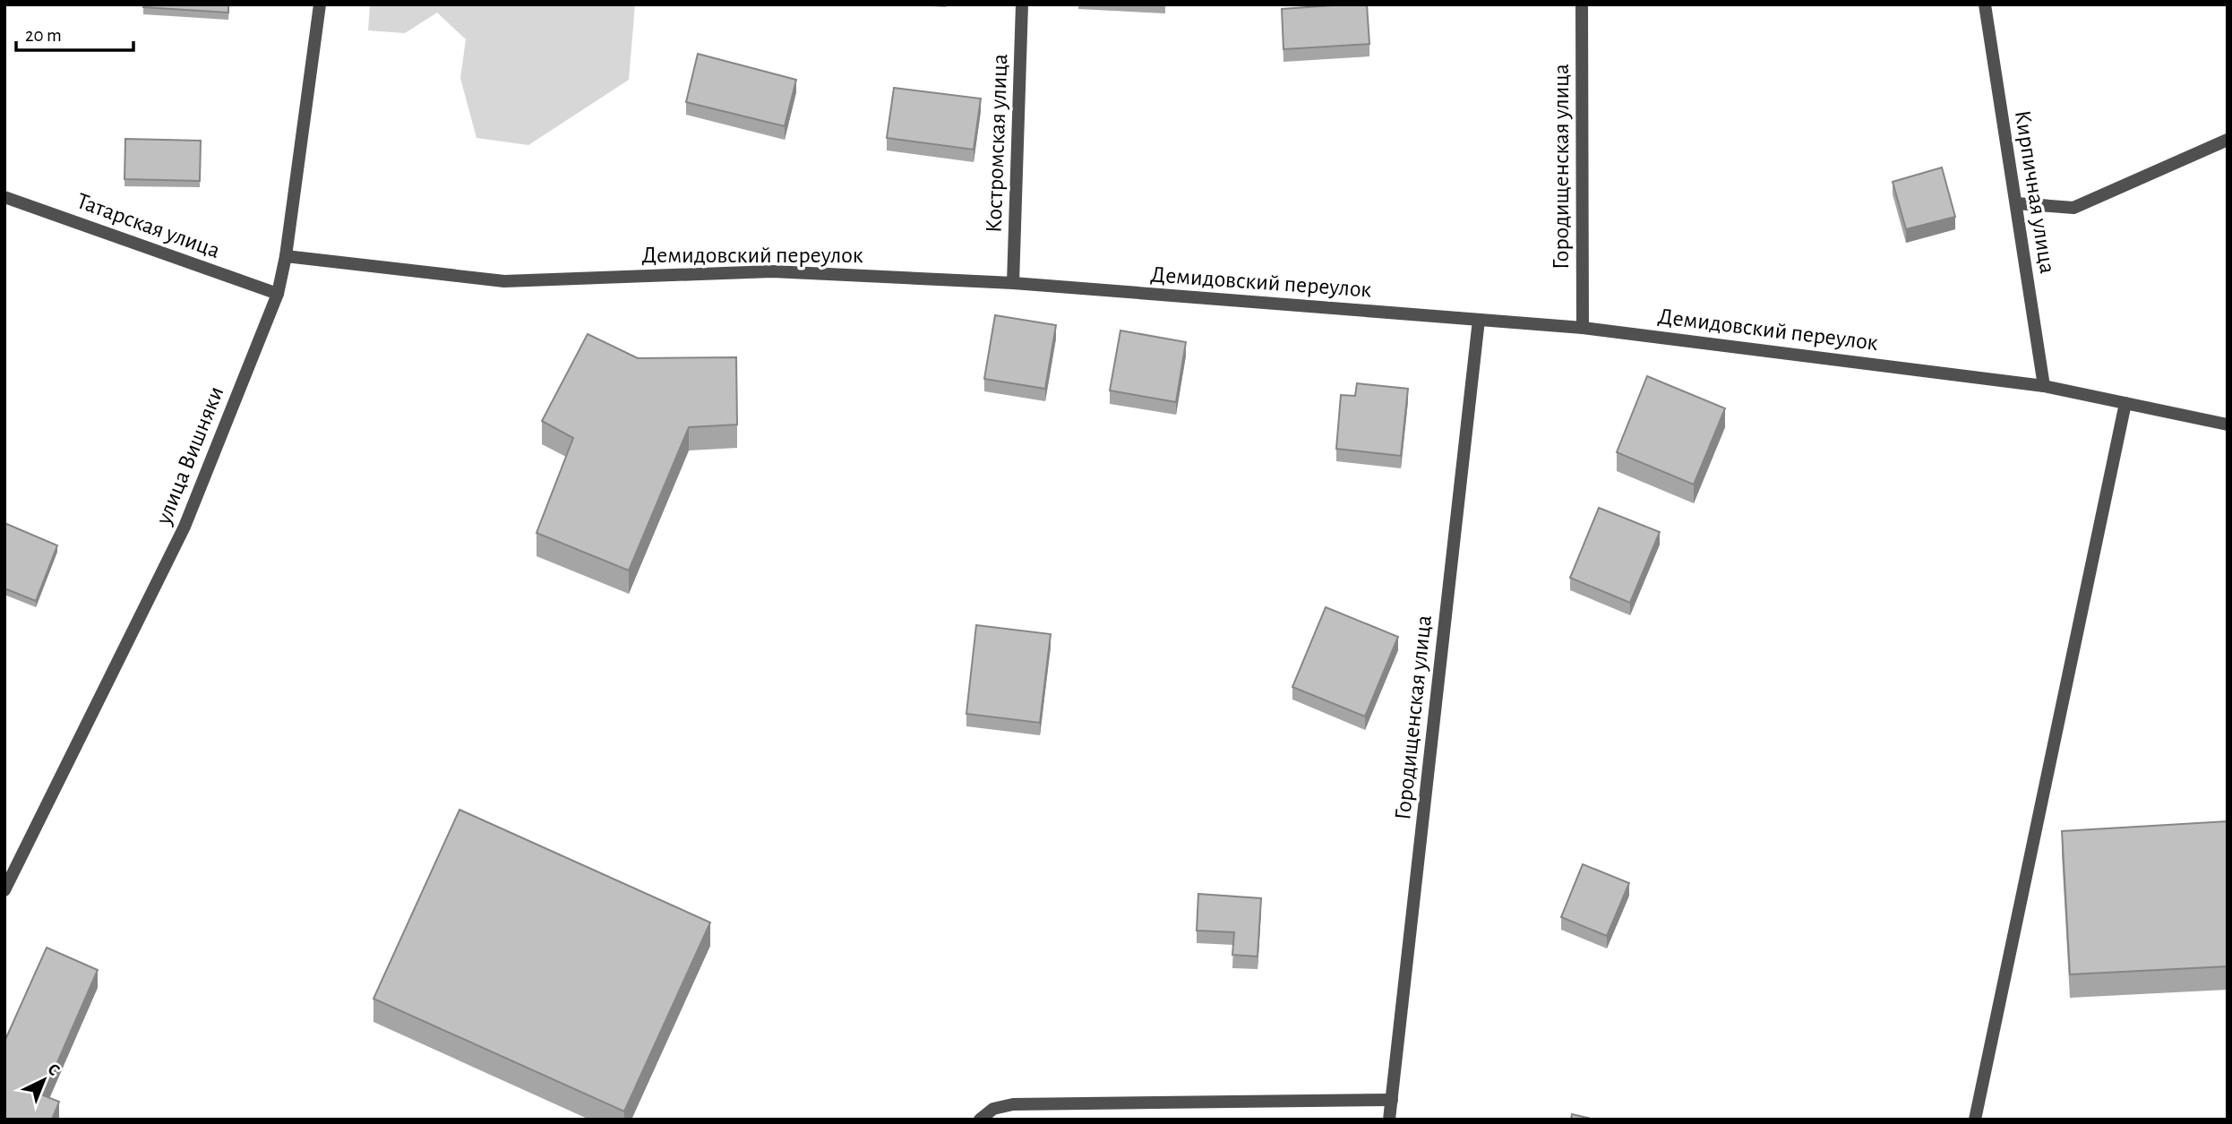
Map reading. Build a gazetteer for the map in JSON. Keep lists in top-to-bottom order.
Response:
{
  "streets": {
    "street": [
      "Костромская улица",
      "Городищенская улица",
      "Кирпичная улица",
      "Татарская улица",
      "Демидовский переулок",
      "улица Вишняки"
    ]
  },
  "crossings": [
    ["Костромская улица", "Демидовский переулок"],
    ["Городищенская улица", "Демидовский переулок"],
    ["Кирпичная улица", "Демидовский переулок"],
    ["Татарская улица", "улица Вишняки"],
    ["Демидовский переулок", "улица Вишняки"]
  ],
  "scale_bar": "20 m",
  "north": "top right"
}
